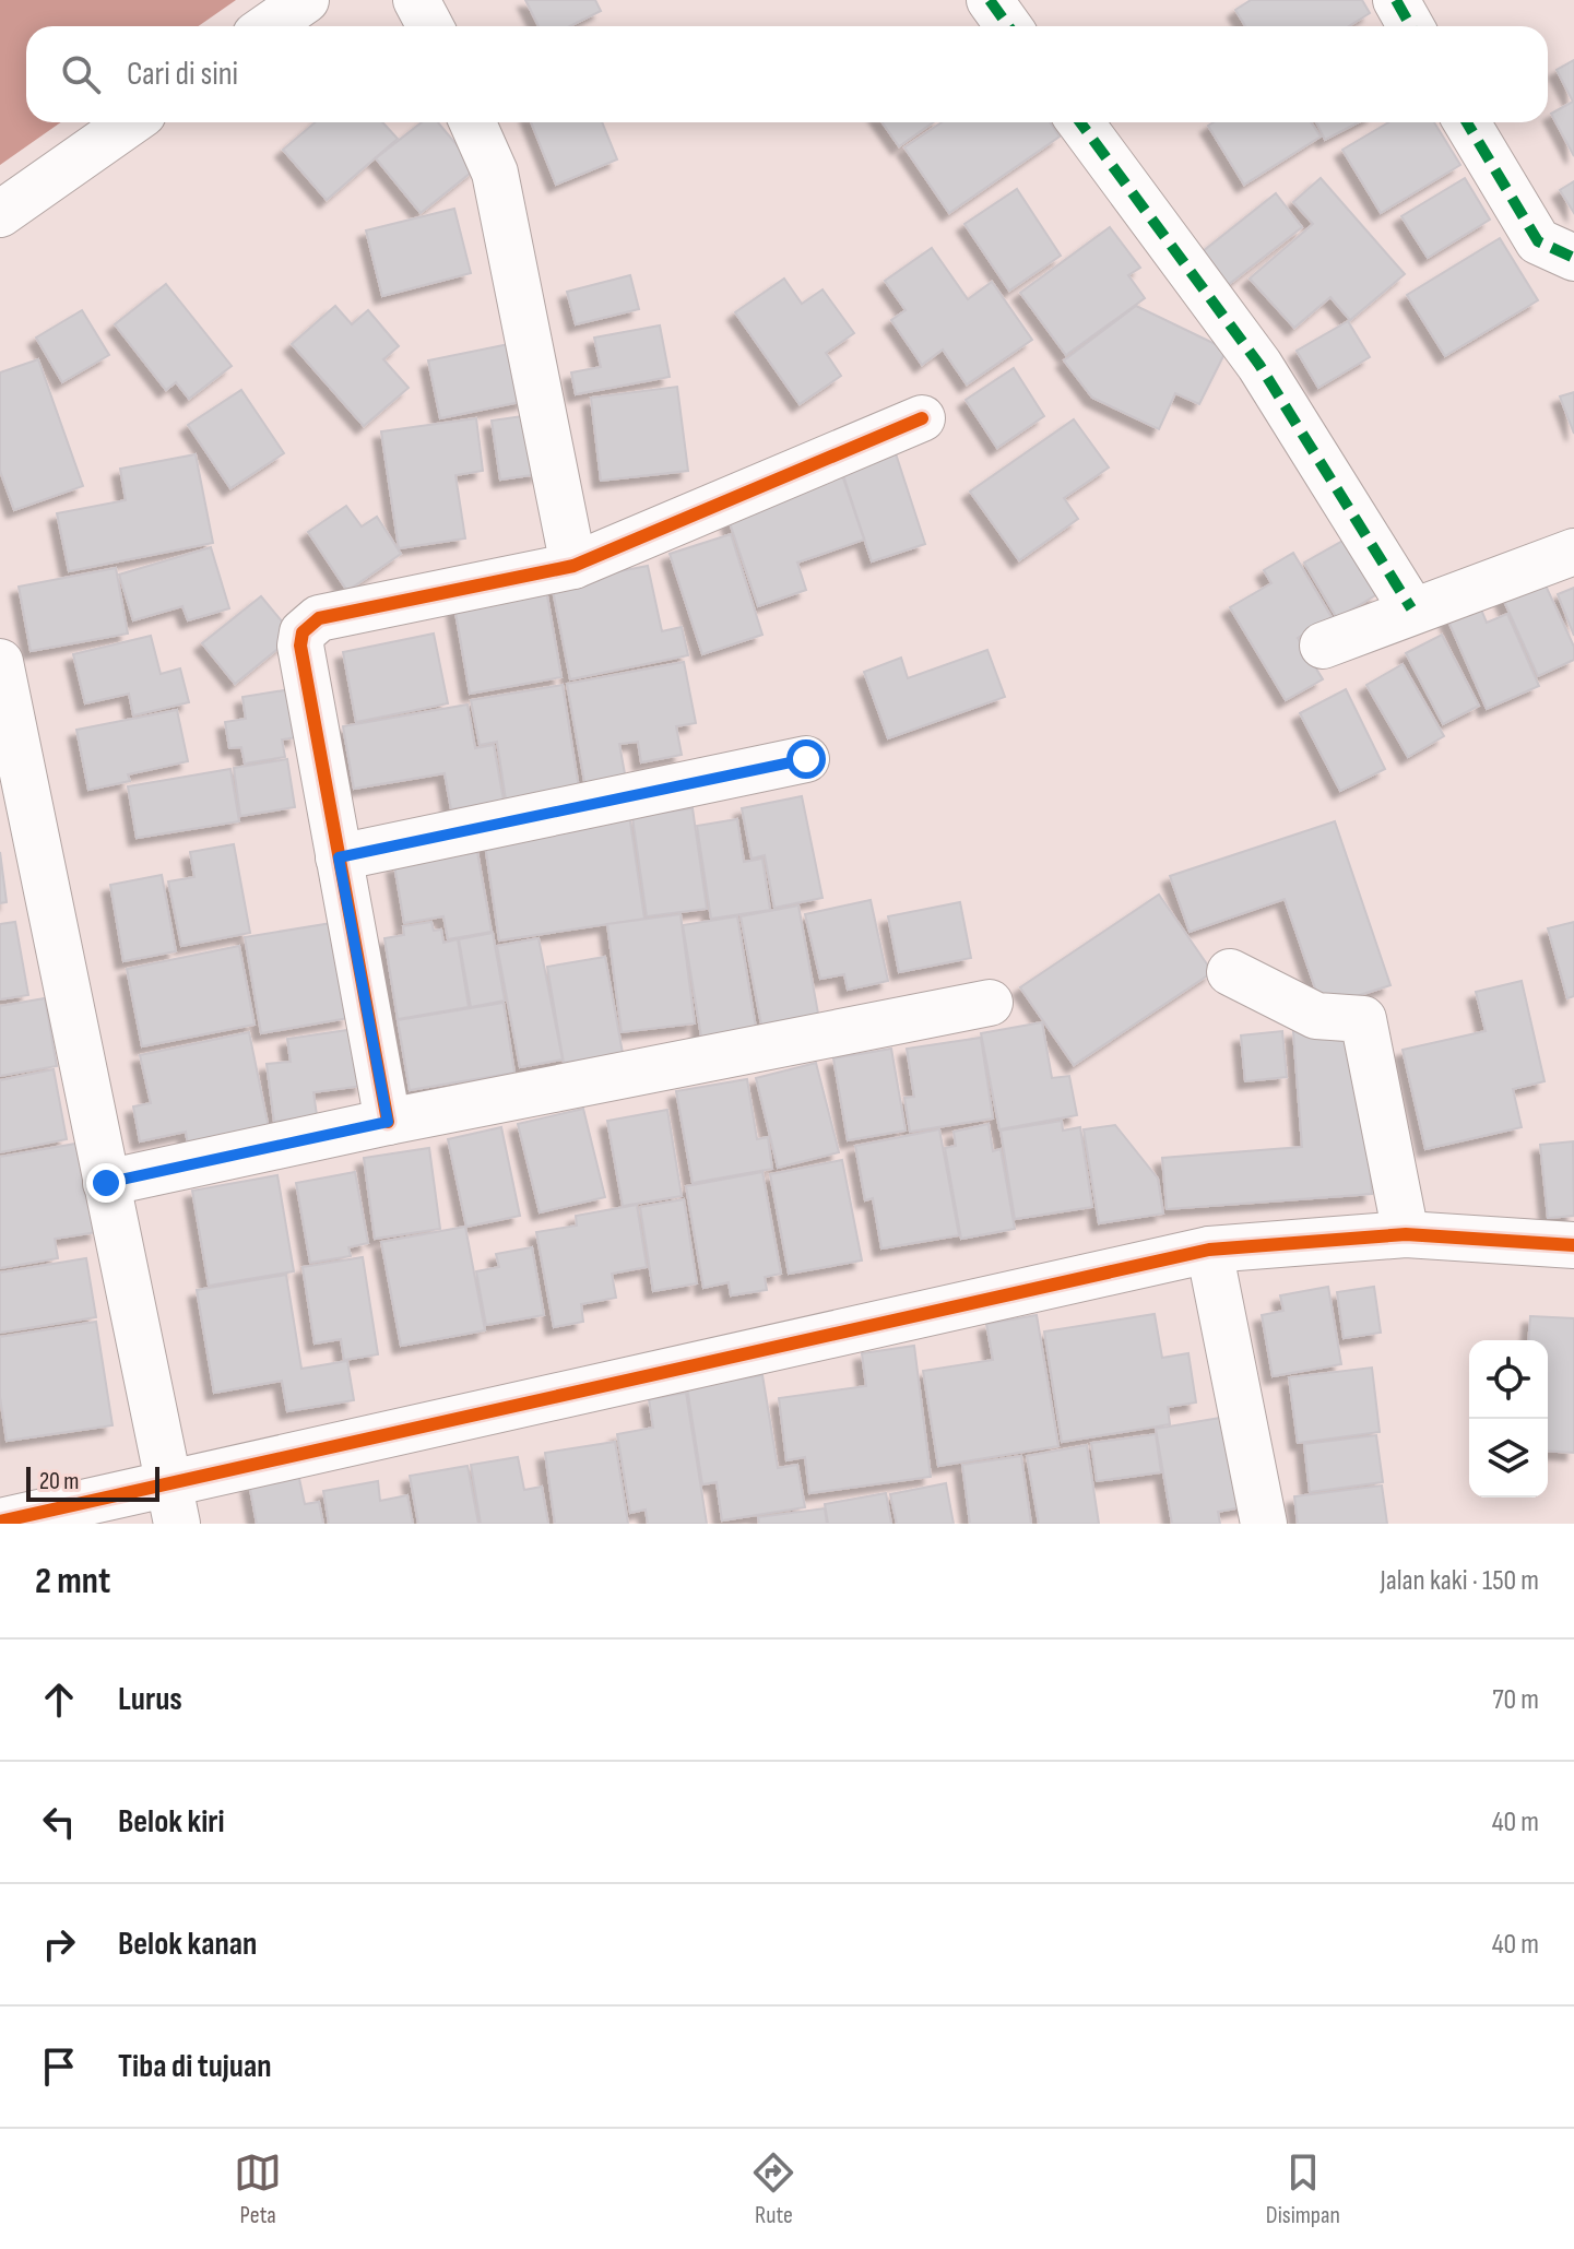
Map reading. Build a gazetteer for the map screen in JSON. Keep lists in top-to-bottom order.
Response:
{
  "scale_bar": "20 m",
  "page": {
    "search": "Cari di sini",
    "scale": "20 m",
    "heading": ["2 mnt", "Jalan kaki · 150 m"],
    "list": [
      ["Lurus", "70 m"],
      ["Belok kiri", "40 m"],
      ["Belok kanan", "40 m"],
      "Tiba di tujuan"
    ],
    "nav": ["Peta", "Rute", "Disimpan"]
  }
}
